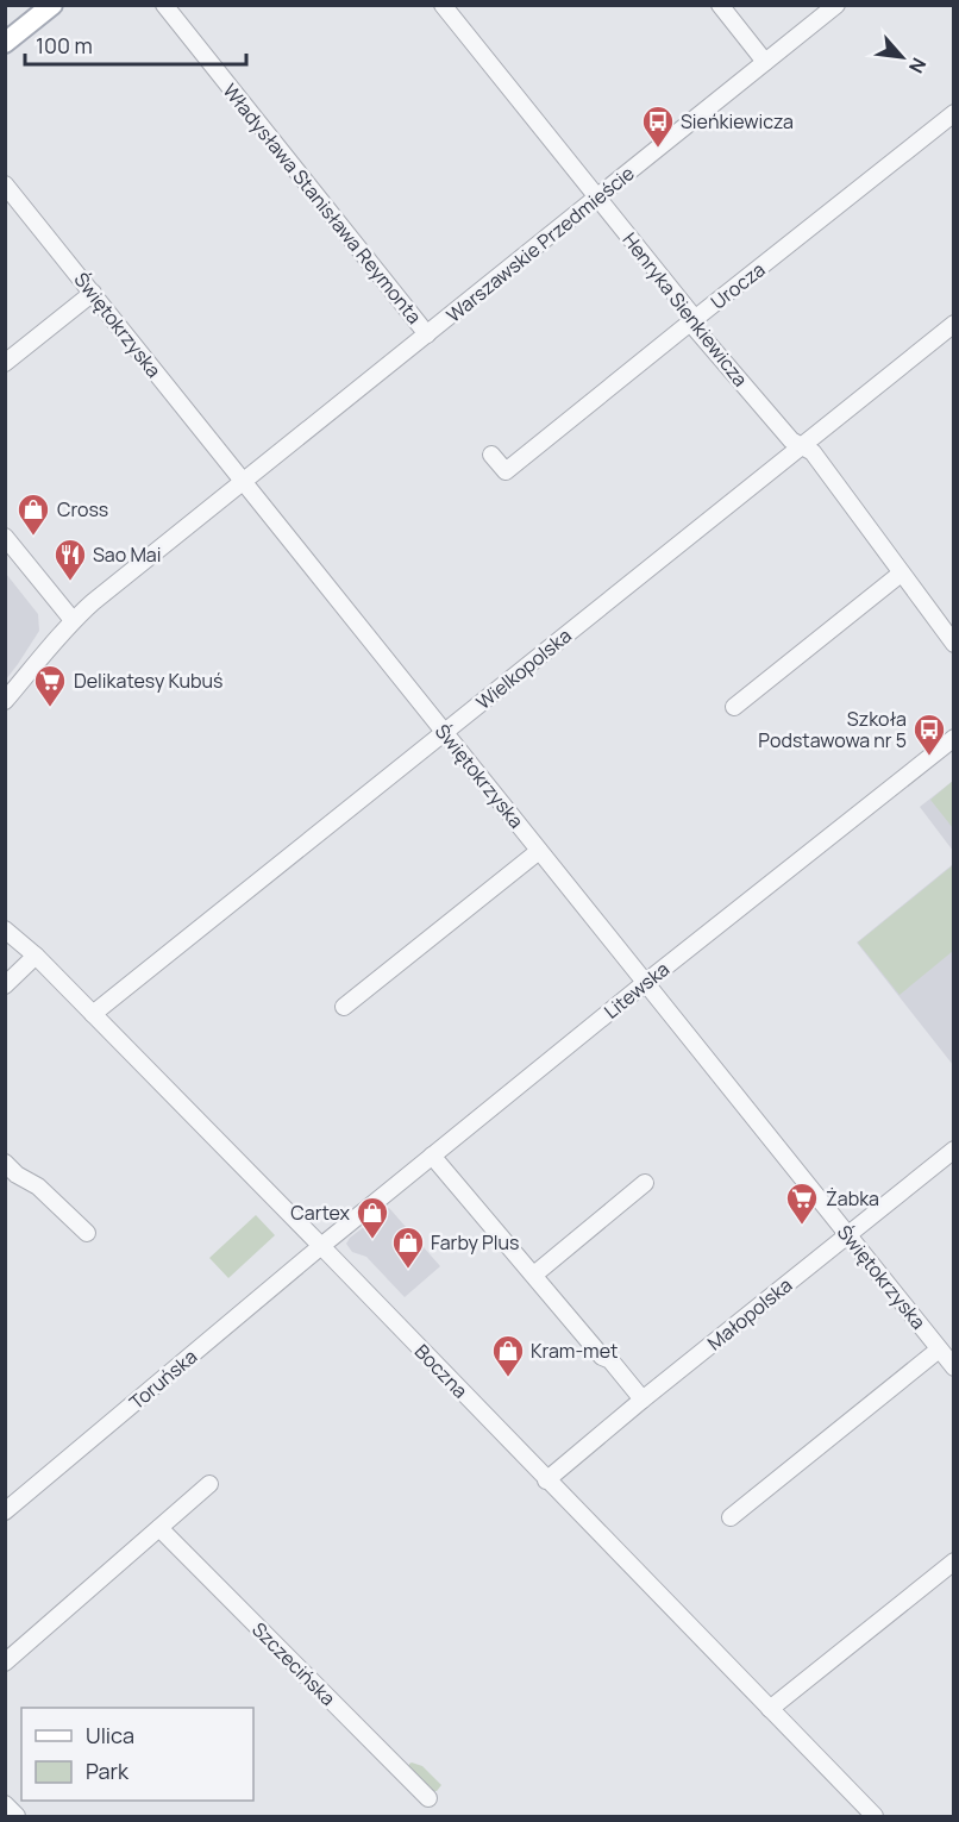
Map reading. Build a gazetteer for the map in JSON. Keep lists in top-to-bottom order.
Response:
{
  "streets": {
    "street": [
      "Władysława Stanisława Reymonta",
      "Warszawskie Przedmieście",
      "Urocza",
      "Henryka Sienkiewicza",
      "Świętokrzyska",
      "Wielkopolska",
      "Litewska",
      "Małopolska",
      "Boczna",
      "Toruńska",
      "Szczecińska"
    ]
  },
  "crossings": [
    ["Władysława Stanisława Reymonta", "Warszawskie Przedmieście"],
    ["Warszawskie Przedmieście", "Henryka Sienkiewicza"],
    ["Warszawskie Przedmieście", "Świętokrzyska"],
    ["Urocza", "Henryka Sienkiewicza"],
    ["Henryka Sienkiewicza", "Wielkopolska"],
    ["Świętokrzyska", "Wielkopolska"],
    ["Świętokrzyska", "Litewska"],
    ["Świętokrzyska", "Małopolska"],
    ["Wielkopolska", "Boczna"],
    ["Litewska", "Boczna"],
    ["Litewska", "Toruńska"],
    ["Małopolska", "Boczna"],
    ["Boczna", "Toruńska"]
  ],
  "places": {
    "bus stop": ["Sieńkiewicza", "Szkoła Podstawowa nr 5"],
    "shop": [
      "Cross",
      "Cartex",
      "Farby Plus",
      "Kram-met"
    ],
    "restaurant": ["Sao Mai"],
    "supermarket": ["Delikatesy Kubuś", "Żabka"]
  },
  "legend": ["Ulica", "Park"],
  "scale_bar": "100 m",
  "north": "bottom right"
}
